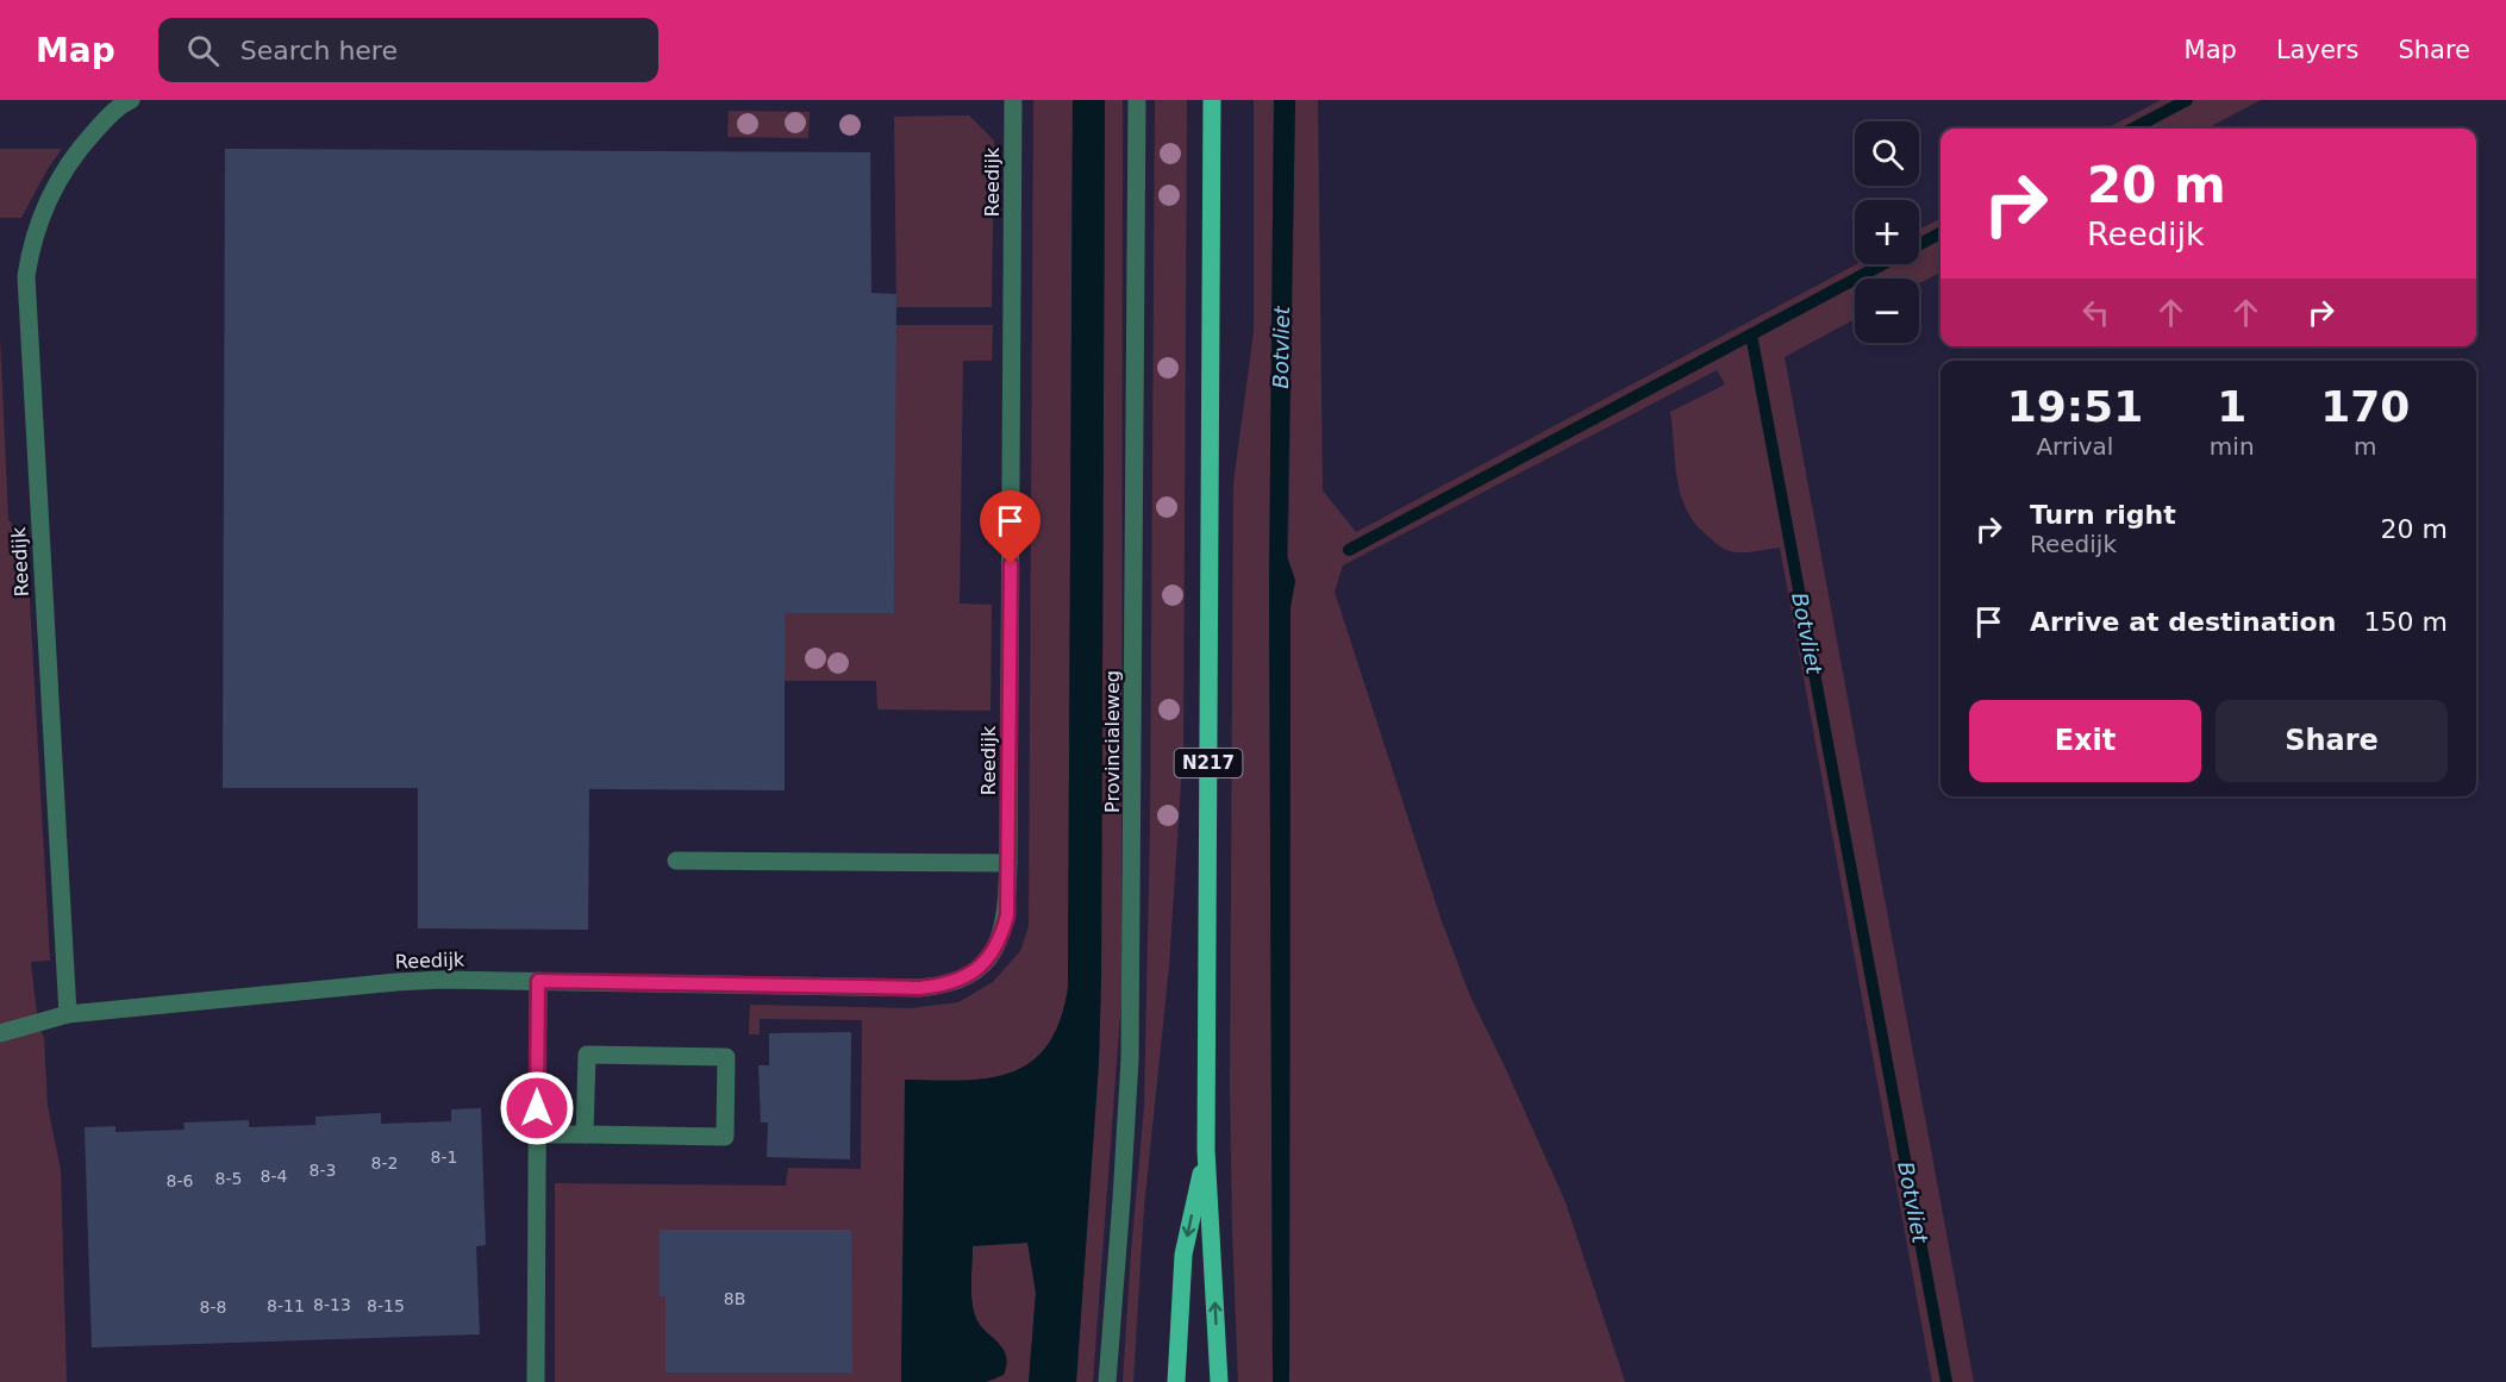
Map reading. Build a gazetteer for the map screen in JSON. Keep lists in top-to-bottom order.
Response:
{
  "streets": {
    "main road": ["N217"],
    "street": ["Reedijk", "Provincialeweg"]
  },
  "water": ["Botvliet"],
  "house_numbers": [
    "8-1",
    "8-2",
    "8-3",
    "8-4",
    "8-5",
    "8-6",
    "8B",
    "8-13",
    "8-11",
    "8-15",
    "8-8"
  ],
  "page": {
    "header": "Map",
    "search": "Search here",
    "nav": ["Map", "Layers", "Share"],
    "map_buttons": ["+", "−"],
    "turn": ["20 m", "Reedijk"],
    "eta": [
      "19:51",
      "Arrival",
      "1",
      "min",
      "170",
      "m"
    ],
    "list": [
      {
        "name": "Turn right",
        "note": "Reedijk",
        "value": "20 m"
      },
      {
        "name": "Arrive at destination",
        "value": "150 m"
      }
    ],
    "buttons": ["Exit", "Share"]
  }
}
